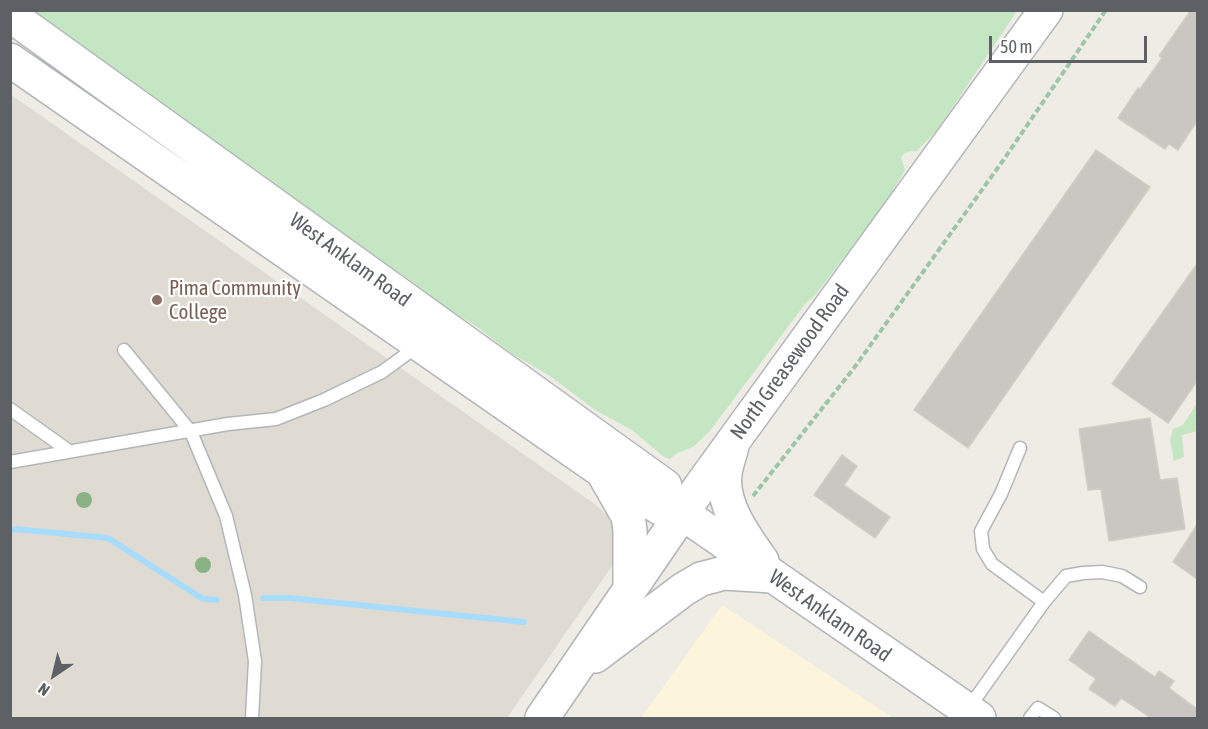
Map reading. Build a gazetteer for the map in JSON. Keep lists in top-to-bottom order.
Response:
{
  "streets": {
    "main road": ["West Anklam Road", "North Greasewood Road"]
  },
  "crossings": [
    ["West Anklam Road", "North Greasewood Road"]
  ],
  "places": ["Pima Community College"],
  "scale_bar": "50 m",
  "north": "bottom left"
}
